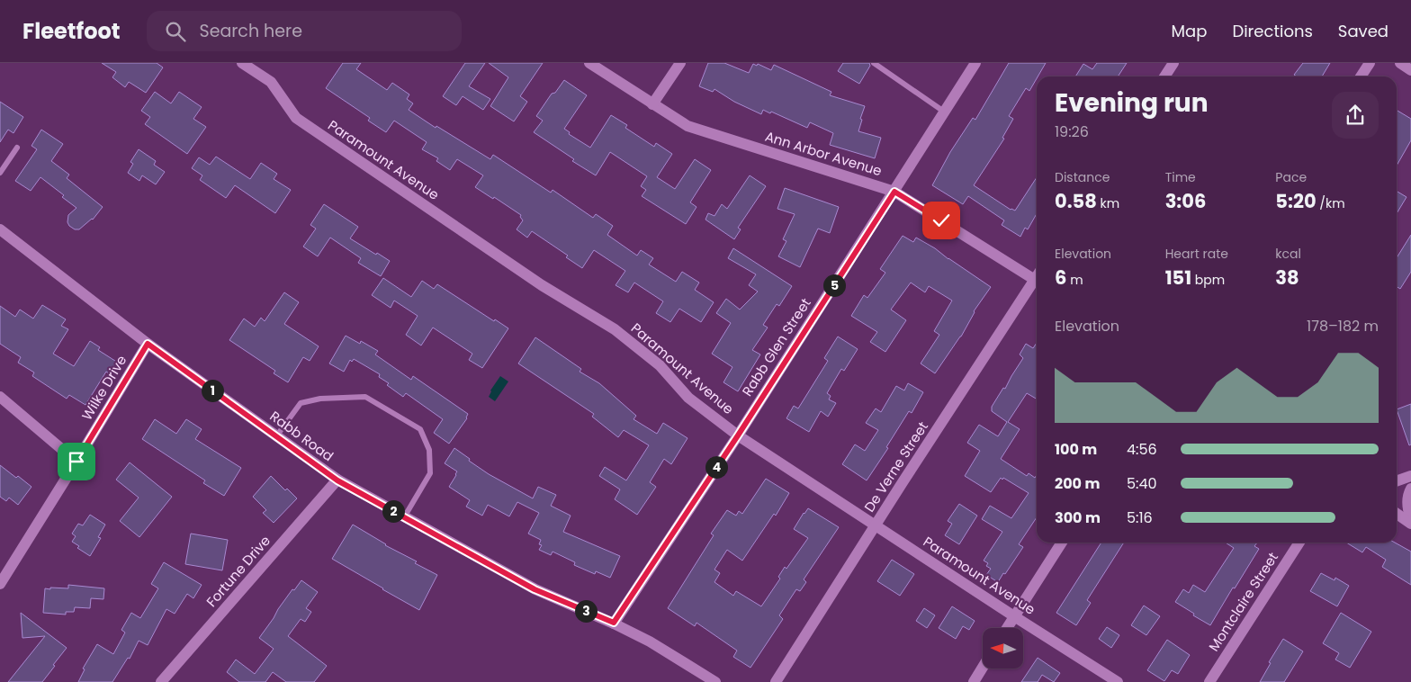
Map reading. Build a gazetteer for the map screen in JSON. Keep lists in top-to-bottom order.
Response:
{
  "streets": {
    "street": [
      "Ann Arbor Avenue",
      "Paramount Avenue",
      "Rabb Glen Street",
      "Wilke Drive",
      "Rabb Road",
      "De Verne Street",
      "Fortune Drive",
      "Montclaire Street"
    ]
  },
  "crossings": [
    ["Ann Arbor Avenue", "Rabb Glen Street"],
    ["Paramount Avenue", "Rabb Glen Street"],
    ["Paramount Avenue", "De Verne Street"],
    ["Rabb Glen Street", "Rabb Road"],
    ["Wilke Drive", "Rabb Road"],
    ["Rabb Road", "Fortune Drive"]
  ],
  "north": "left",
  "page": {
    "header": "Fleetfoot",
    "search": "Search here",
    "nav": ["Map", "Directions", "Saved"],
    "heading": ["Evening run", "19:26"],
    "stats": [
      ["Distance", "0.58 km"],
      ["Time", "3:06"],
      ["Pace", "5:20 /km"],
      ["Elevation", "6 m"],
      ["Heart rate", "151 bpm"],
      ["kcal", "38"]
    ],
    "pins": [
      "5",
      "1",
      "4",
      "2",
      "3"
    ],
    "chart": ["Elevation", "178–182 m"],
    "list": [
      {
        "name": "100 m",
        "note": "4:56"
      },
      {
        "name": "200 m",
        "note": "5:40"
      },
      {
        "name": "300 m",
        "note": "5:16"
      }
    ]
  }
}
